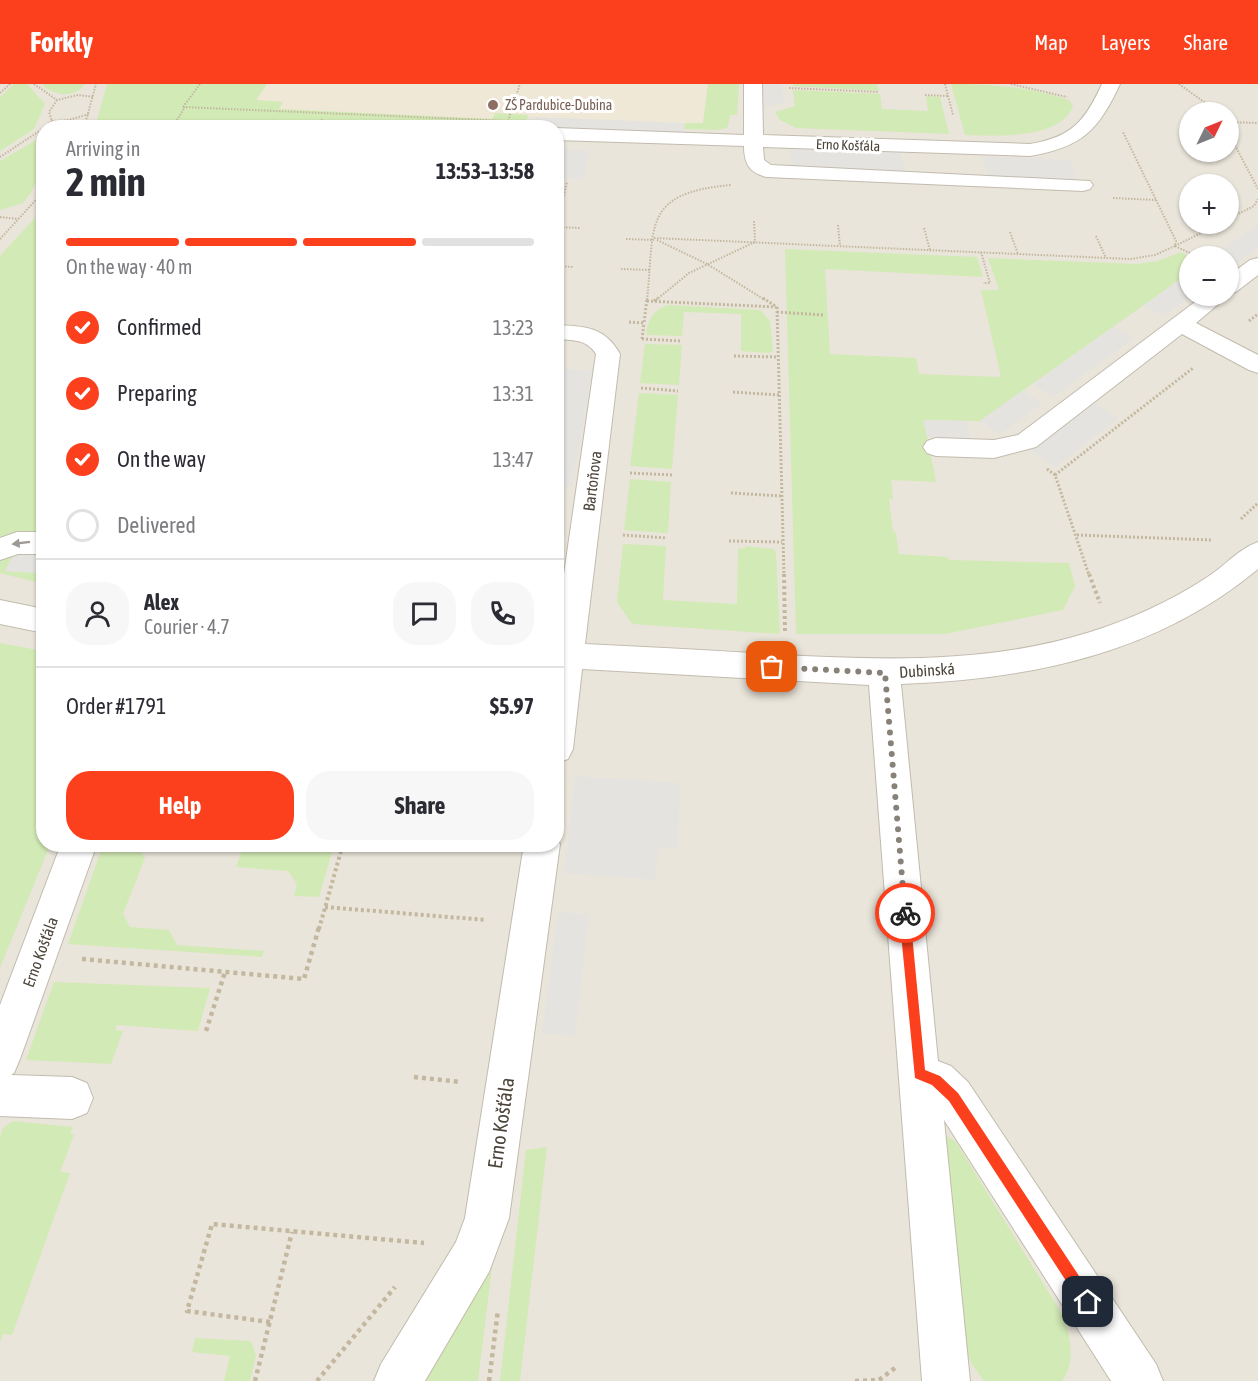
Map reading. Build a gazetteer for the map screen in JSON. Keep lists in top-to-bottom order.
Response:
{
  "streets": {
    "street": ["Erno Košťála", "Bartoňova", "Dubinská"]
  },
  "places": ["ZŠ Pardubice-Dubina"],
  "north": "top right",
  "page": {
    "header": "Forkly",
    "nav": ["Map", "Layers", "Share"],
    "map_buttons": ["+", "−"],
    "heading": ["2 min", "Arriving in", "13:53–13:58"],
    "panel": [
      "Alex",
      "Courier · 4.7",
      "Order #1791",
      "$5.97"
    ],
    "bar": "On the way · 40 m",
    "list": [
      ["Confirmed", "13:23"],
      ["Preparing", "13:31"],
      ["On the way", "13:47"],
      "Delivered"
    ],
    "buttons": ["Help", "Share"]
  }
}
